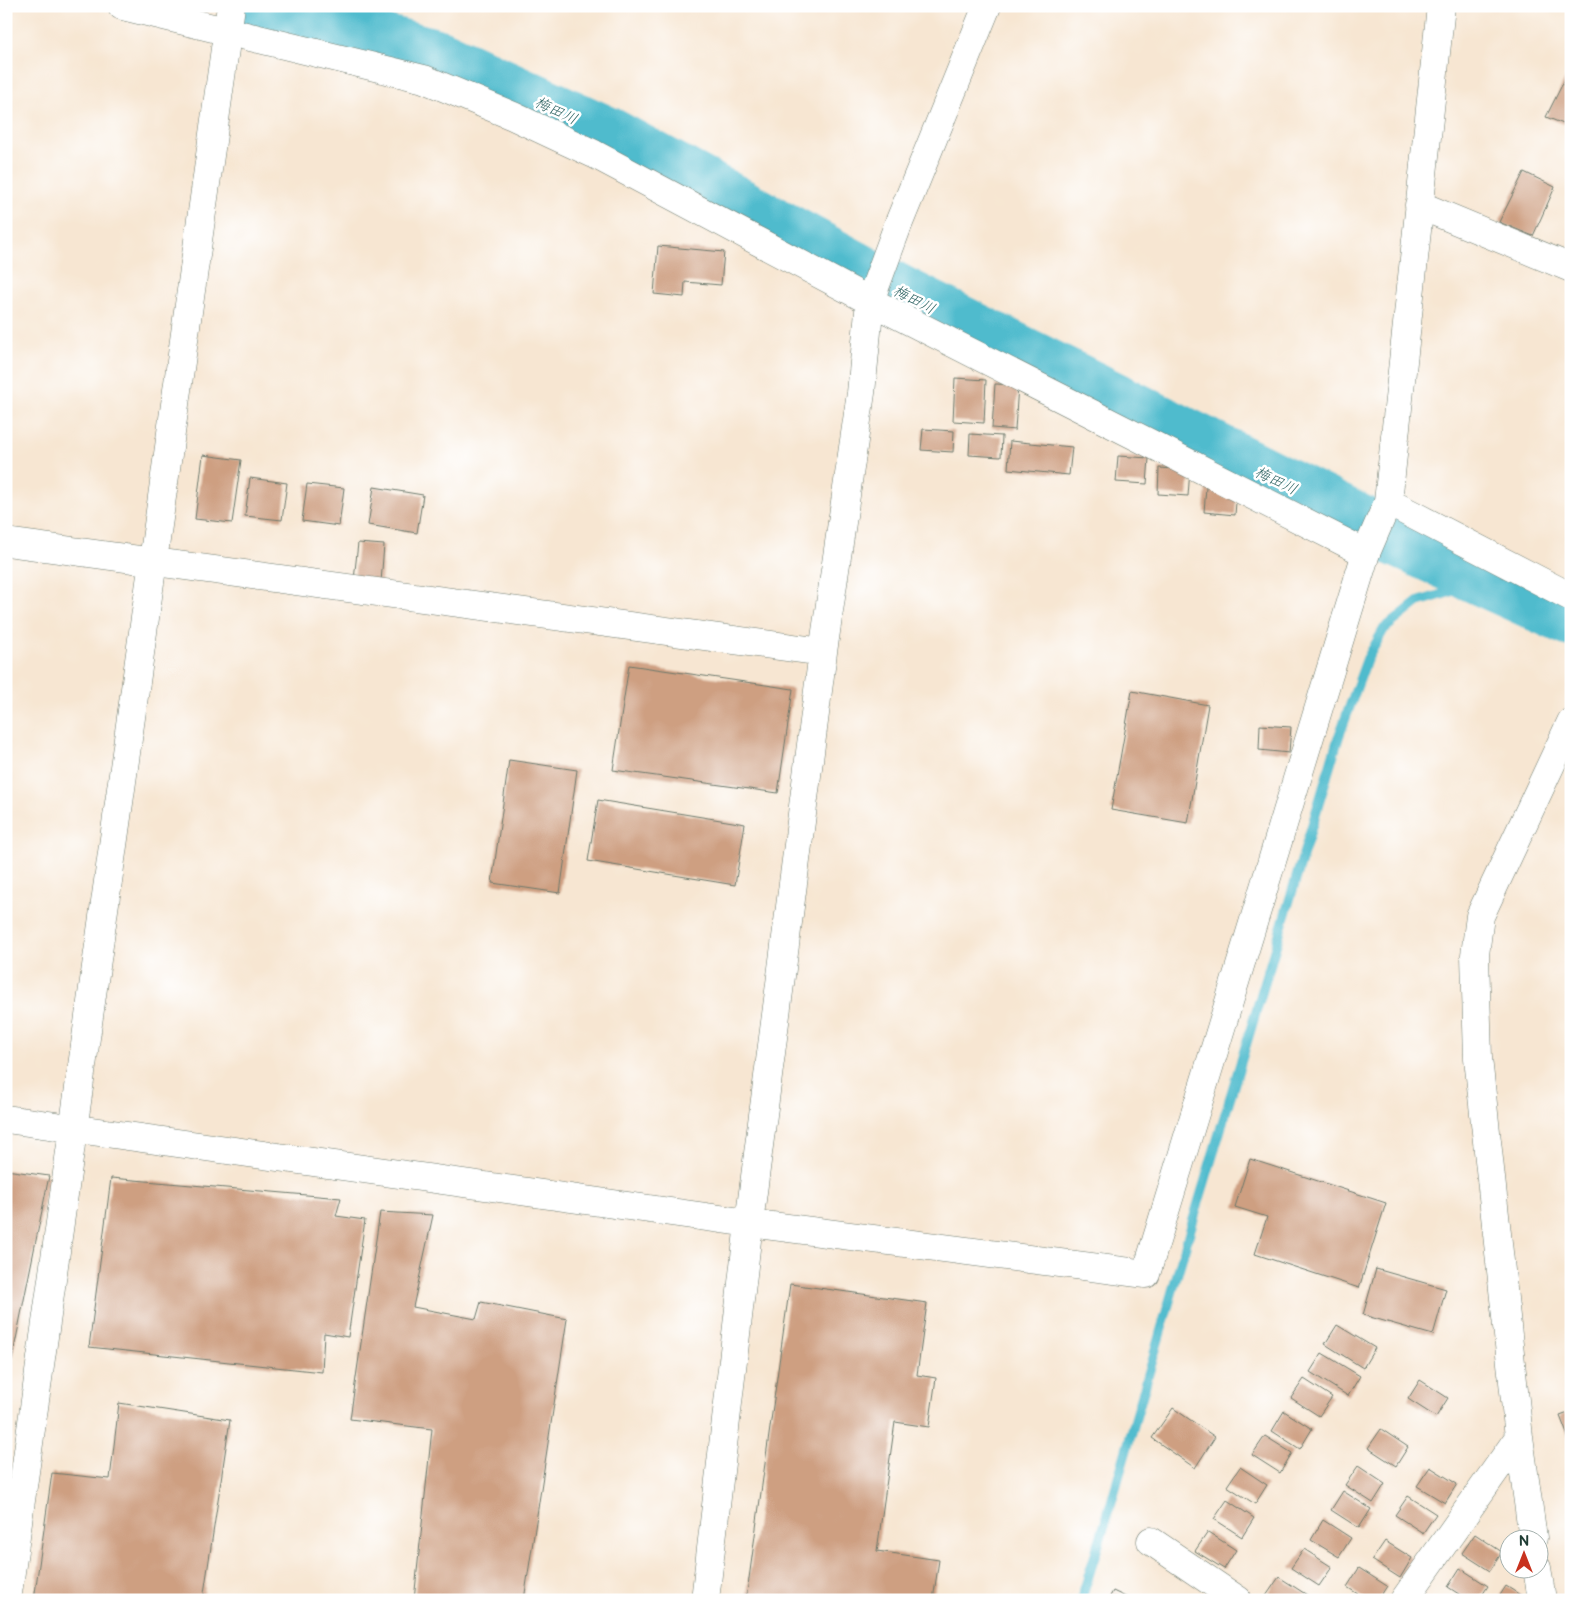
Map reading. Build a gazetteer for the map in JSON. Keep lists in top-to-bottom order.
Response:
{
  "water": ["梅田川"],
  "north": "top"
}
